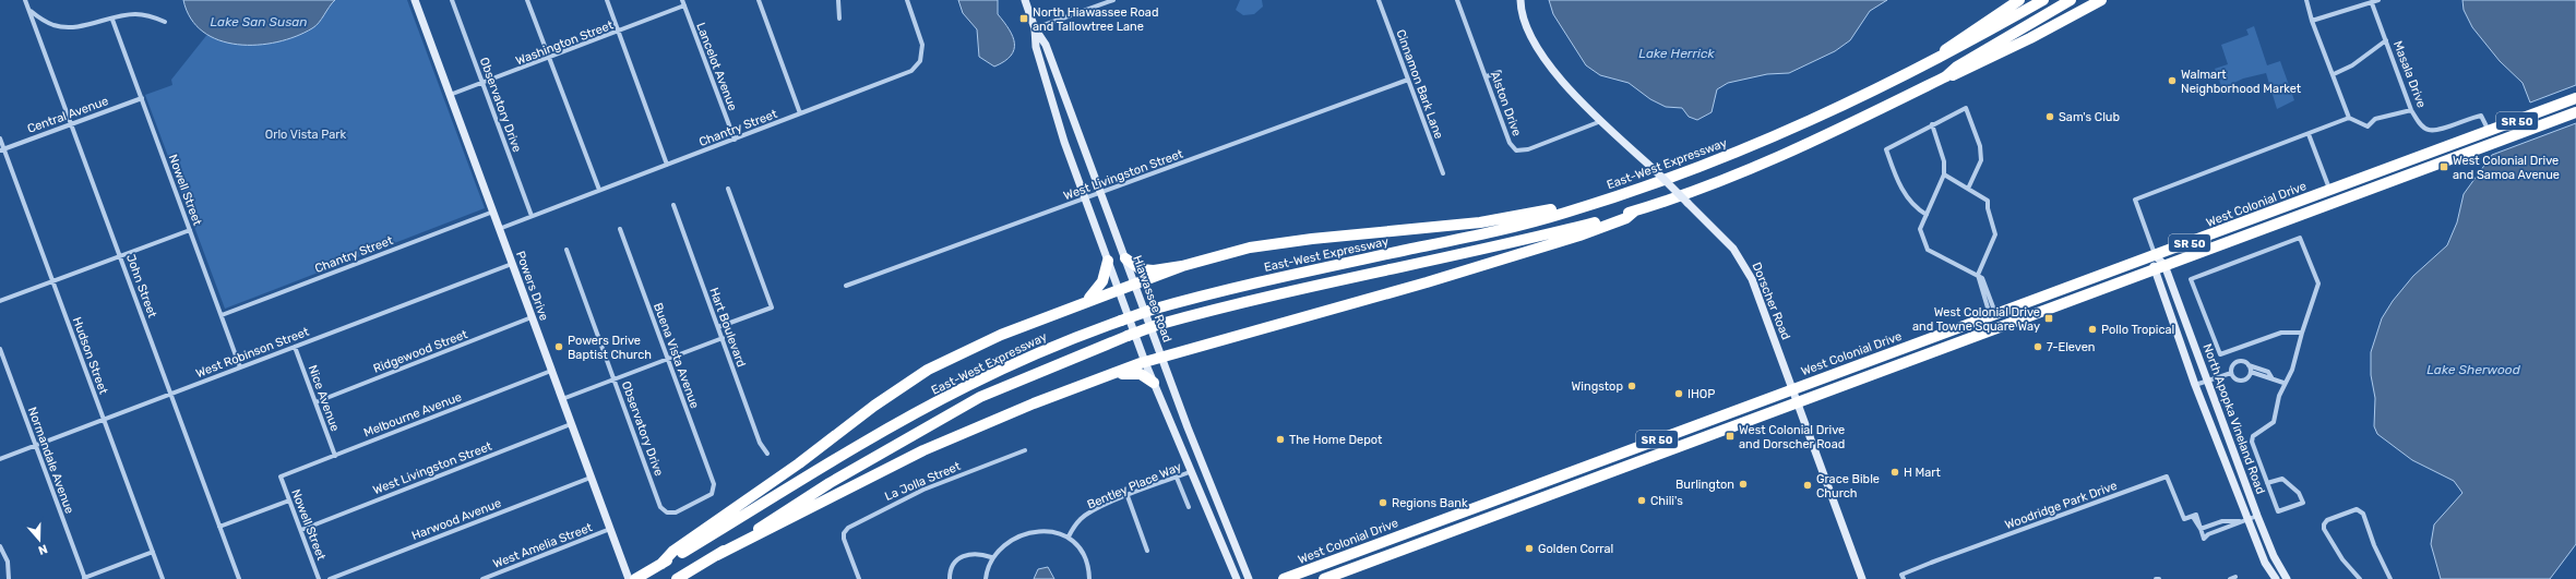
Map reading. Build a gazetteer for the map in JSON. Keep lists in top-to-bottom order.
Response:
{
  "streets": {
    "highway": ["SR 50", "East-West Expressway", "West Colonial Drive"],
    "street": [
      "Washington Street",
      "Lancelot Avenue",
      "Masala Drive",
      "Cinnamon Bark Lane",
      "Alston Drive",
      "Observatory Drive",
      "Central Avenue",
      "Chantry Street",
      "West Livingston Street",
      "Nowell Street",
      "John Street",
      "Powers Drive",
      "Hiawassee Road",
      "Dorscher Road",
      "Hart Boulevard",
      "Ridgewood Street",
      "West Robinson Street",
      "Hudson Street",
      "Buena Vista Avenue",
      "Nice Avenue",
      "Melbourne Avenue",
      "North Apopka Vineland Road",
      "Normandale Avenue",
      "La Jolla Street",
      "Bentley Place Way",
      "Woodridge Park Drive",
      "Harwood Avenue",
      "West Amelia Street"
    ]
  },
  "crossings": [
    ["Washington Street", "Lancelot Avenue"],
    ["Washington Street", "Observatory Drive"],
    ["Washington Street", "Powers Drive"],
    ["Lancelot Avenue", "Chantry Street"],
    ["Masala Drive", "West Colonial Drive"],
    ["Cinnamon Bark Lane", "West Livingston Street"],
    ["Alston Drive", "Dorscher Road"],
    ["Observatory Drive", "Chantry Street"],
    ["Observatory Drive", "Buena Vista Avenue"],
    ["Central Avenue", "Nowell Street"],
    ["Central Avenue", "John Street"],
    ["Central Avenue", "Hudson Street"],
    ["Chantry Street", "Nowell Street"],
    ["Chantry Street", "Powers Drive"],
    ["West Livingston Street", "Nowell Street"],
    ["West Livingston Street", "Powers Drive"],
    ["West Livingston Street", "Hiawassee Road"],
    ["Nowell Street", "West Robinson Street"],
    ["Nowell Street", "Melbourne Avenue"],
    ["West Colonial Drive", "Dorscher Road"],
    ["West Colonial Drive", "North Apopka Vineland Road"],
    ["John Street", "West Robinson Street"],
    ["Powers Drive", "Ridgewood Street"],
    ["Powers Drive", "West Robinson Street"],
    ["Powers Drive", "Melbourne Avenue"],
    ["Powers Drive", "Harwood Avenue"],
    ["Powers Drive", "West Amelia Street"],
    ["Hiawassee Road", "Bentley Place Way"],
    ["Ridgewood Street", "Nice Avenue"],
    ["West Robinson Street", "Hudson Street"],
    ["West Robinson Street", "Nice Avenue"],
    ["West Robinson Street", "Normandale Avenue"],
    ["Nice Avenue", "Melbourne Avenue"],
    ["North Apopka Vineland Road", "Woodridge Park Drive"]
  ],
  "water": ["Lake San Susan", "Lake Herrick", "Lake Sherwood"],
  "parks": ["Orlo Vista Park"],
  "places": {
    "transit": [
      "North Hiawassee Road and Tallowtree Lane",
      "West Colonial Drive and Samoa Avenue",
      "West Colonial Drive and Towne Square Way",
      "West Colonial Drive and Dorscher Road"
    ],
    "other": [
      "Walmart Neighborhood Market",
      "Sam's Club",
      "Pollo Tropical",
      "Powers Drive Baptist Church",
      "7-Eleven",
      "Wingstop",
      "IHOP",
      "The Home Depot",
      "H Mart",
      "Burlington",
      "Grace Bible Church",
      "Chili's",
      "Regions Bank",
      "Golden Corral"
    ]
  },
  "north": "bottom"
}
